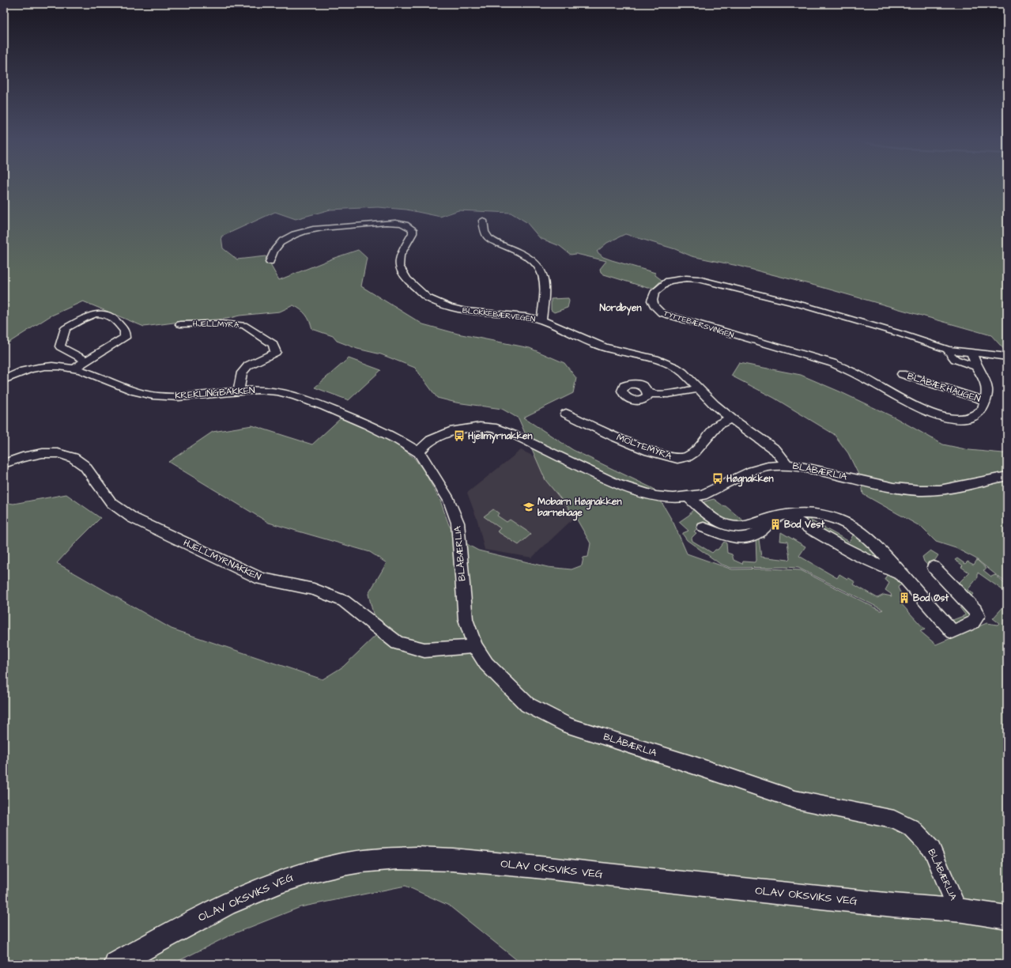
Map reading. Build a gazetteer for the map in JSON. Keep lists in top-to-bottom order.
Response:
{
  "streets": {
    "street": [
      "BLOKKEBÆRVEGEN",
      "HJELLMYRA",
      "TYTTEBÆRSVINGEN",
      "BLÅBÆRHAUGEN",
      "KREKLINGBAKKEN",
      "MOLTEMYRA",
      "BLÅBÆRLIA",
      "HJELLMYRNAKKEN",
      "OLAV OKSVIKS VEG"
    ]
  },
  "crossings": [
    ["BLOKKEBÆRVEGEN", "MOLTEMYRA"],
    ["BLOKKEBÆRVEGEN", "BLÅBÆRLIA"],
    ["HJELLMYRA", "KREKLINGBAKKEN"],
    ["TYTTEBÆRSVINGEN", "BLÅBÆRHAUGEN"],
    ["KREKLINGBAKKEN", "BLÅBÆRLIA"],
    ["BLÅBÆRLIA", "HJELLMYRNAKKEN"],
    ["BLÅBÆRLIA", "OLAV OKSVIKS VEG"]
  ],
  "districts": ["Nordbyen"],
  "places": {
    "bus stop": ["Hjellmyrnakken", "Høgnakken"],
    "school or university": ["Mobarn Høgnakken barnehage"],
    "building": ["Bod Vest", "Bod Øst"]
  }
}
